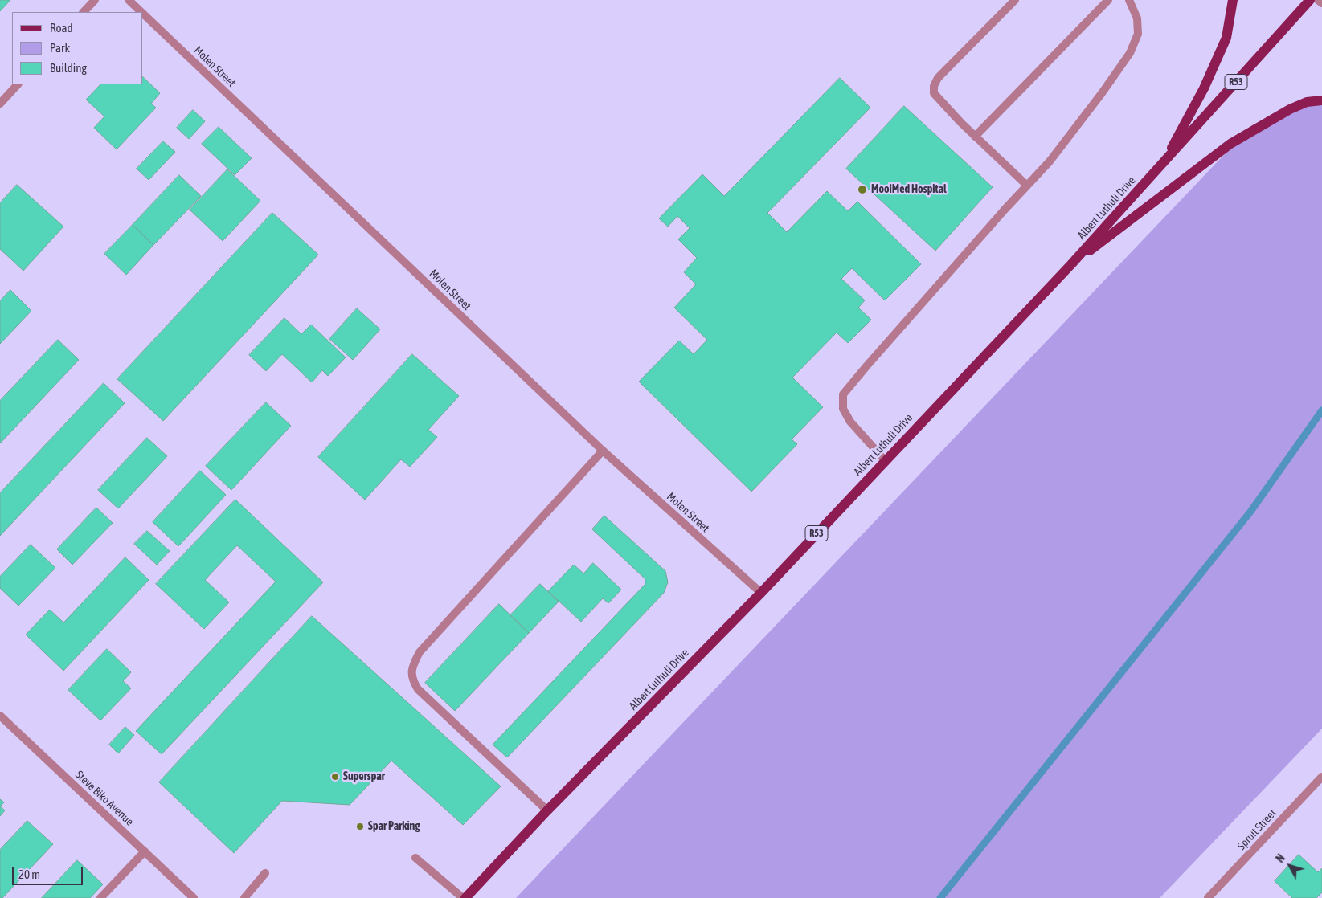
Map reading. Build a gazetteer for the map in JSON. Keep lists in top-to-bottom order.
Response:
{
  "streets": {
    "main road": ["R53", "Albert Luthuli Drive"],
    "street": ["Molen Street", "Steve Biko Avenue", "Spruit Street"]
  },
  "crossings": [
    ["Molen Street", "Albert Luthuli Drive"]
  ],
  "places": ["MooiMed Hospital", "Superspar", "Spar Parking"],
  "legend": ["Road", "Park", "Building"],
  "scale_bar": "20 m",
  "north": "top left"
}
